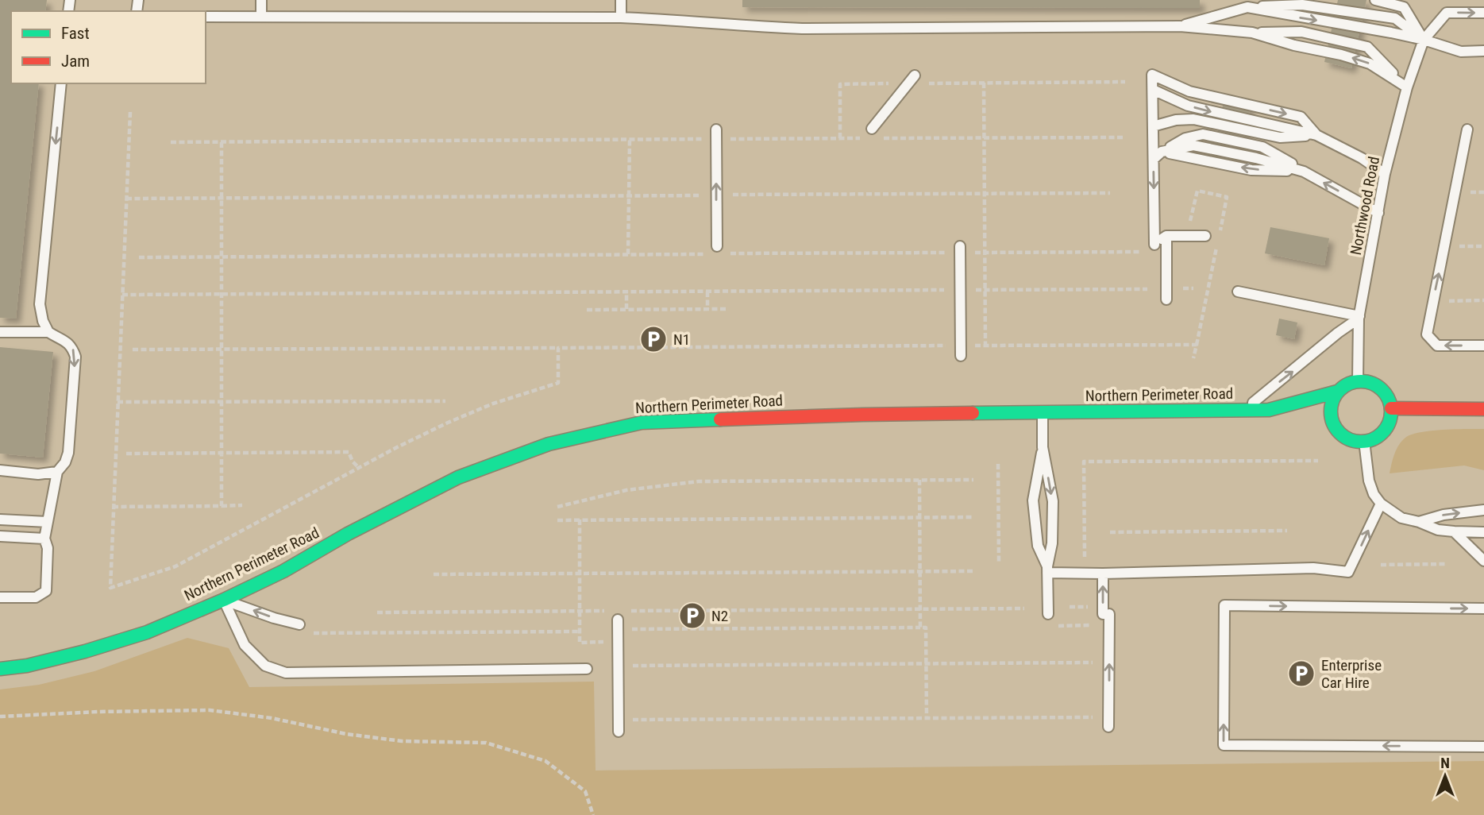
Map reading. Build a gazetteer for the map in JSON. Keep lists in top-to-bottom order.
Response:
{
  "streets": {
    "street": ["Northern Perimeter Road"],
    "lane": ["Northwood Road"]
  },
  "crossings": [
    ["Northwood Road", "Northern Perimeter Road"]
  ],
  "places": {
    "parking": ["N1", "N2", "Enterprise Car Hire"]
  },
  "legend": ["Fast", "Jam"],
  "north": "top"
}
